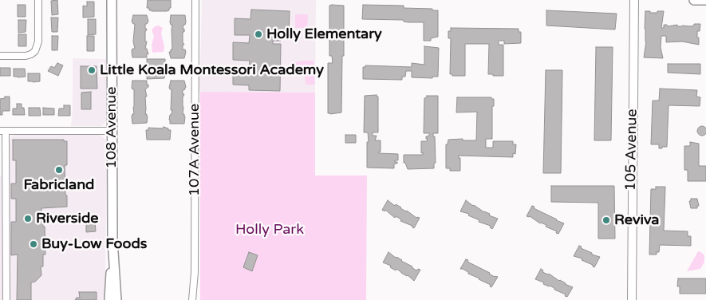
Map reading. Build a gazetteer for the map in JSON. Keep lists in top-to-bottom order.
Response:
{
  "streets": {
    "main road": ["108 Avenue"],
    "street": ["107A Avenue", "105 Avenue"]
  },
  "parks": ["Holly Park"],
  "places": [
    "Holly Elementary",
    "Little Koala Montessori Academy",
    "Fabricland",
    "Riverside",
    "Reviva",
    "Buy-Low Foods"
  ]
}
